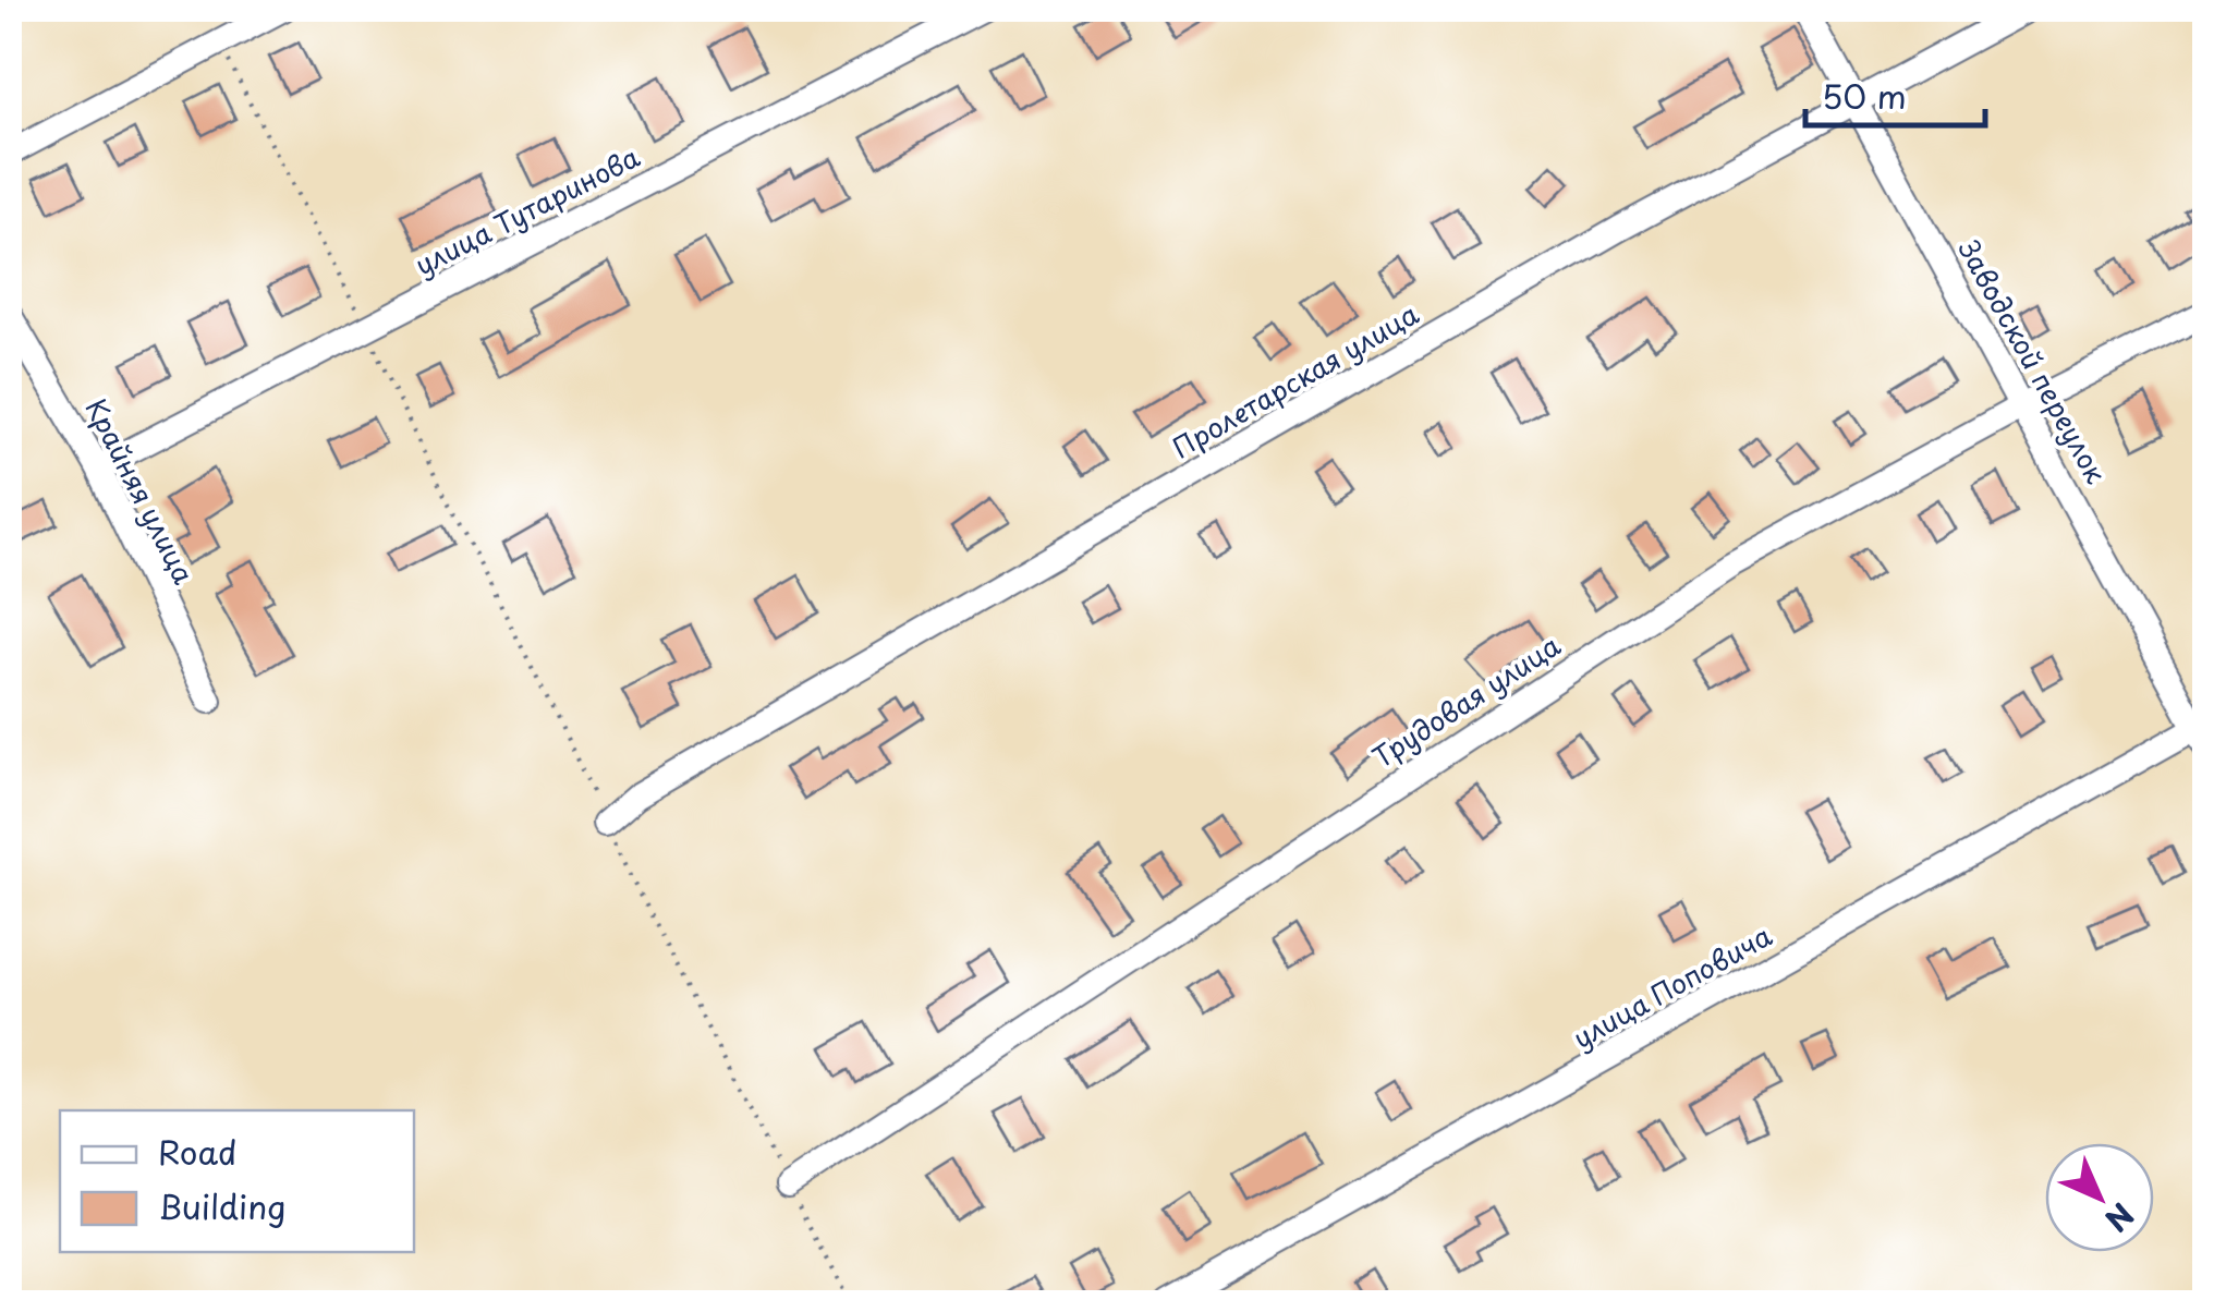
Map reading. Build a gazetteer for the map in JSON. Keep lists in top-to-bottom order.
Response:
{
  "streets": {
    "street": [
      "улица Тутаринова",
      "Заводской переулок",
      "Пролетарская улица",
      "Крайняя улица",
      "Трудовая улица",
      "улица Поповича"
    ]
  },
  "crossings": [
    ["улица Тутаринова", "Крайняя улица"],
    ["Заводской переулок", "Пролетарская улица"],
    ["Заводской переулок", "Трудовая улица"],
    ["Заводской переулок", "улица Поповича"]
  ],
  "legend": ["Road", "Building"],
  "scale_bar": "50 m",
  "north": "bottom right"
}
